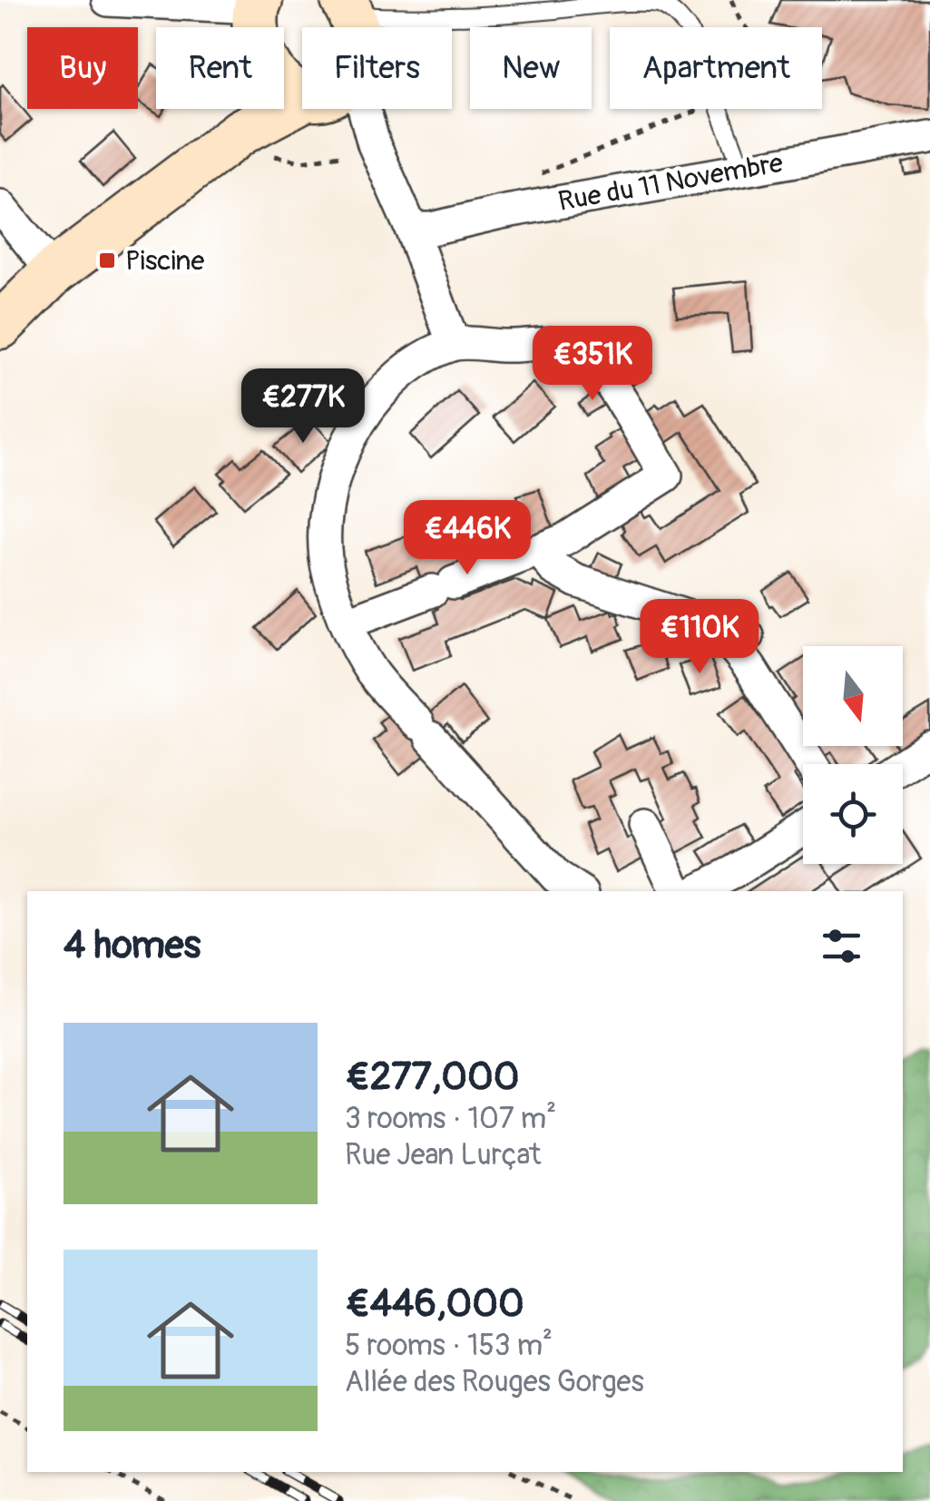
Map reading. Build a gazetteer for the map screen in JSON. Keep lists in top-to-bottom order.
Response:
{
  "streets": {
    "street": ["Rue du 11 Novembre"]
  },
  "places": {
    "transit": ["Piscine"]
  },
  "north": "bottom",
  "page": {
    "chip": [
      "Buy",
      "Rent",
      "Filters",
      "New",
      "Apartment"
    ],
    "price": [
      "€351K",
      "€277K",
      "€446K",
      "€110K"
    ],
    "heading": "4 homes",
    "list": [
      {
        "name": "€277,000",
        "note": "3 rooms · 107 m² · Rue Jean Lurçat"
      },
      {
        "name": "€446,000",
        "note": "5 rooms · 153 m² · Allée des Rouges Gorges"
      }
    ]
  }
}
